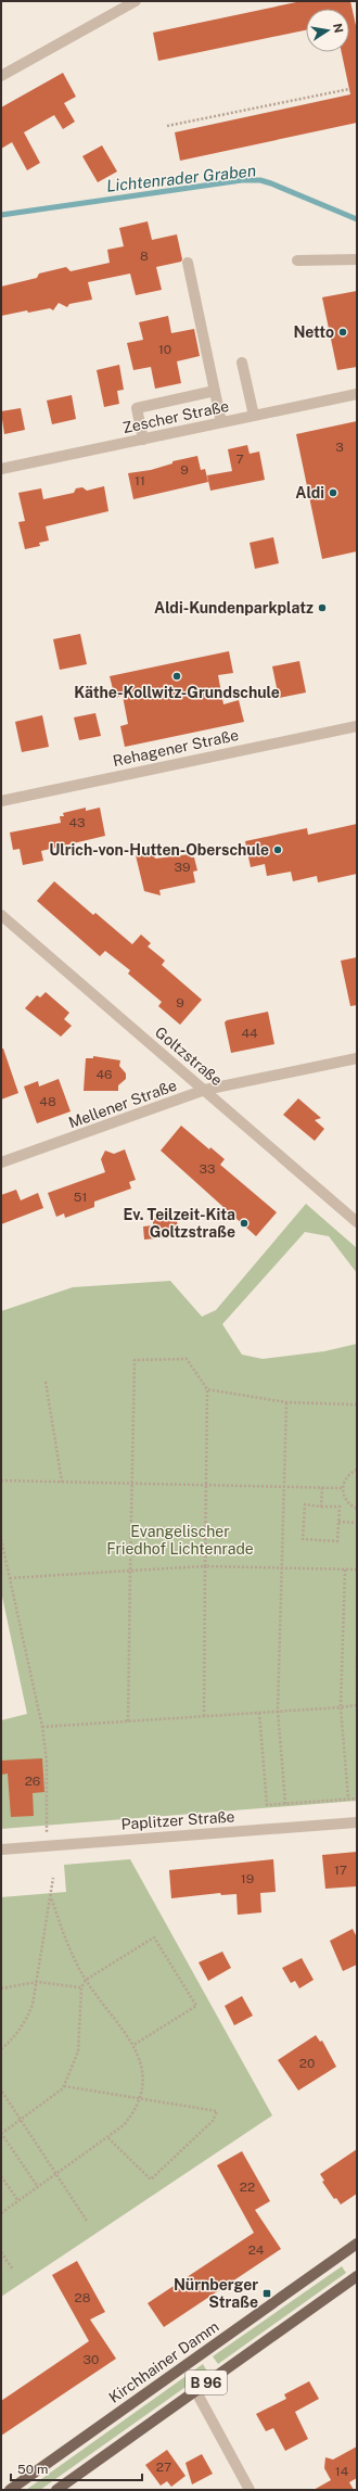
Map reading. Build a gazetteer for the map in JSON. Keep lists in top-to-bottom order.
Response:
{
  "streets": {
    "main road": ["Kirchhainer Damm", "B 96"],
    "street": [
      "Zescher Straße",
      "Rehagener Straße",
      "Goltzstraße",
      "Mellener Straße",
      "Paplitzer Straße"
    ]
  },
  "crossings": [
    ["Goltzstraße", "Mellener Straße"]
  ],
  "water": ["Lichtenrader Graben"],
  "parks": ["Evangelischer Friedhof Lichtenrade"],
  "places": {
    "other": [
      "Netto",
      "Aldi",
      "Aldi-Kundenparkplatz",
      "Käthe-Kollwitz-Grundschule",
      "Ulrich-von-Hutten-Oberschule",
      "Ev. Teilzeit-Kita Goltzstraße"
    ],
    "transit": ["Nürnberger Straße"]
  },
  "house_numbers": [
    "8",
    "10",
    "3",
    "7",
    "9",
    "11",
    "43",
    "39",
    "9",
    "44",
    "46",
    "48",
    "33",
    "51",
    "26",
    "17",
    "19",
    "20",
    "22",
    "24",
    "28",
    "30",
    "27",
    "14"
  ],
  "scale_bar": "50 m",
  "north": "right"
}
